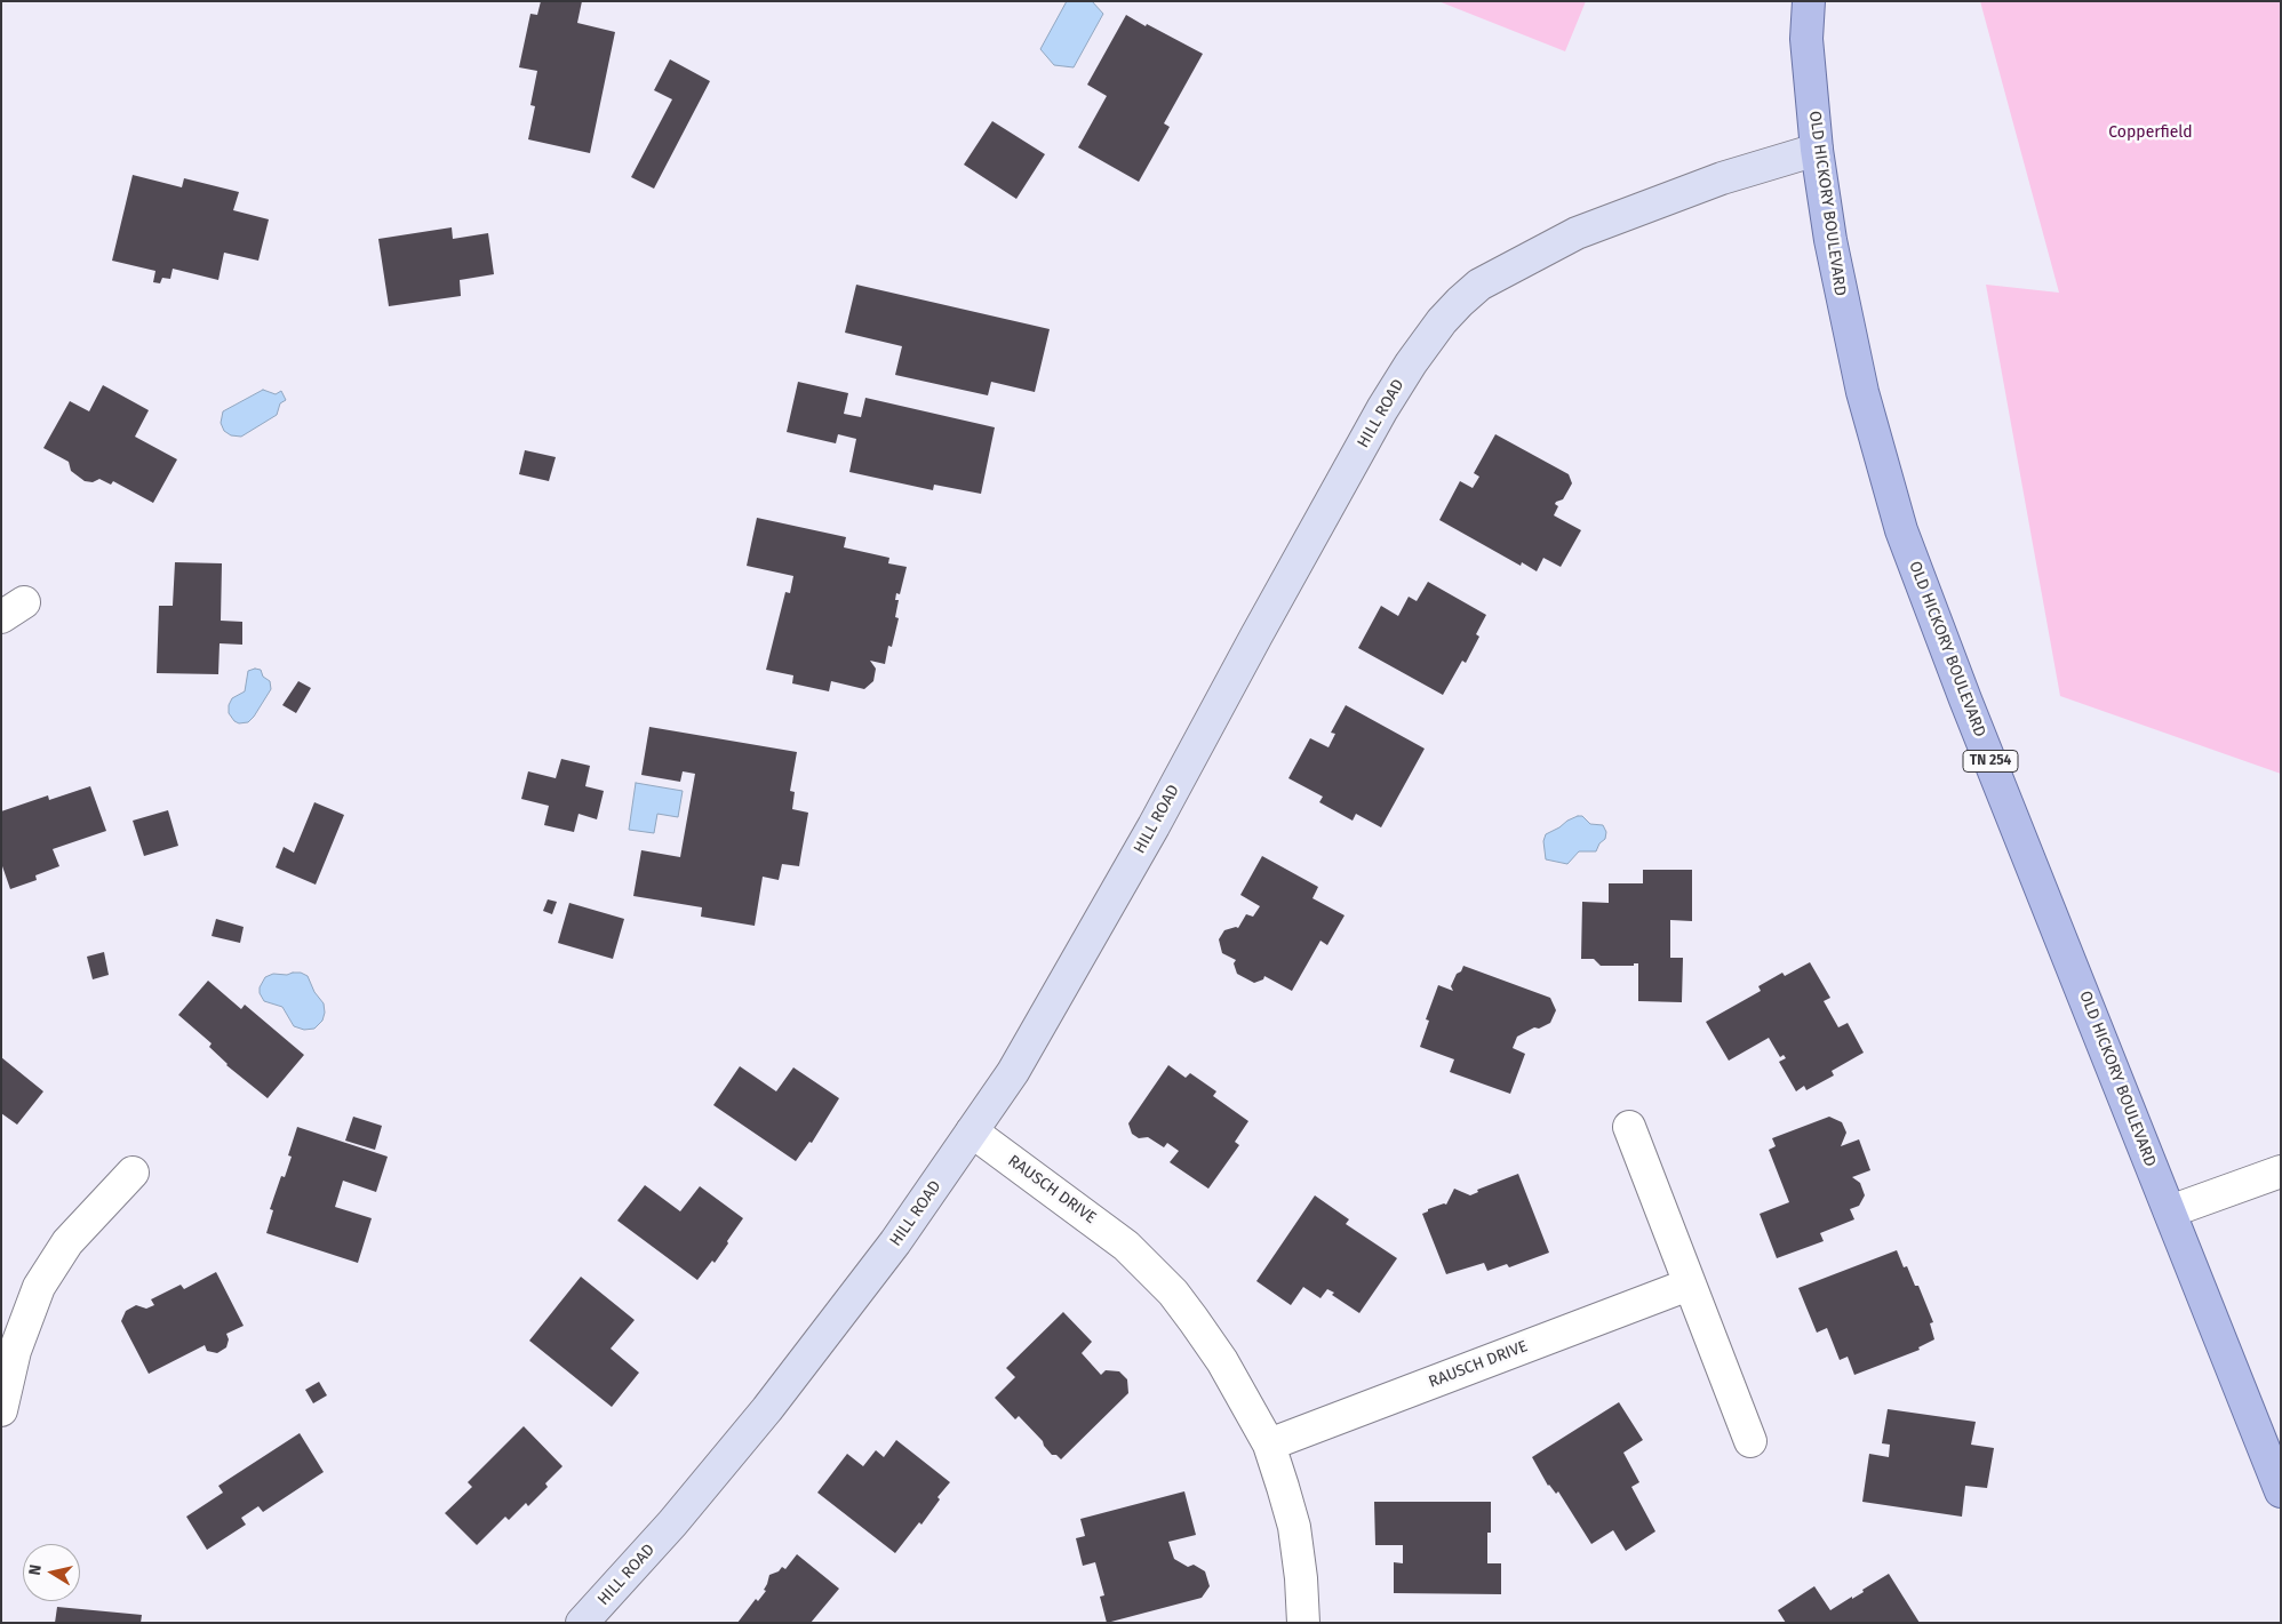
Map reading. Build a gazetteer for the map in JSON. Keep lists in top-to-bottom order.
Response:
{
  "streets": {
    "main road": ["OLD HICKORY BOULEVARD", "TN 254"],
    "street": ["HILL ROAD", "RAUSCH DRIVE"]
  },
  "crossings": [
    ["OLD HICKORY BOULEVARD", "HILL ROAD"],
    ["HILL ROAD", "RAUSCH DRIVE"]
  ],
  "parks": ["Copperfield"],
  "north": "left"
}
